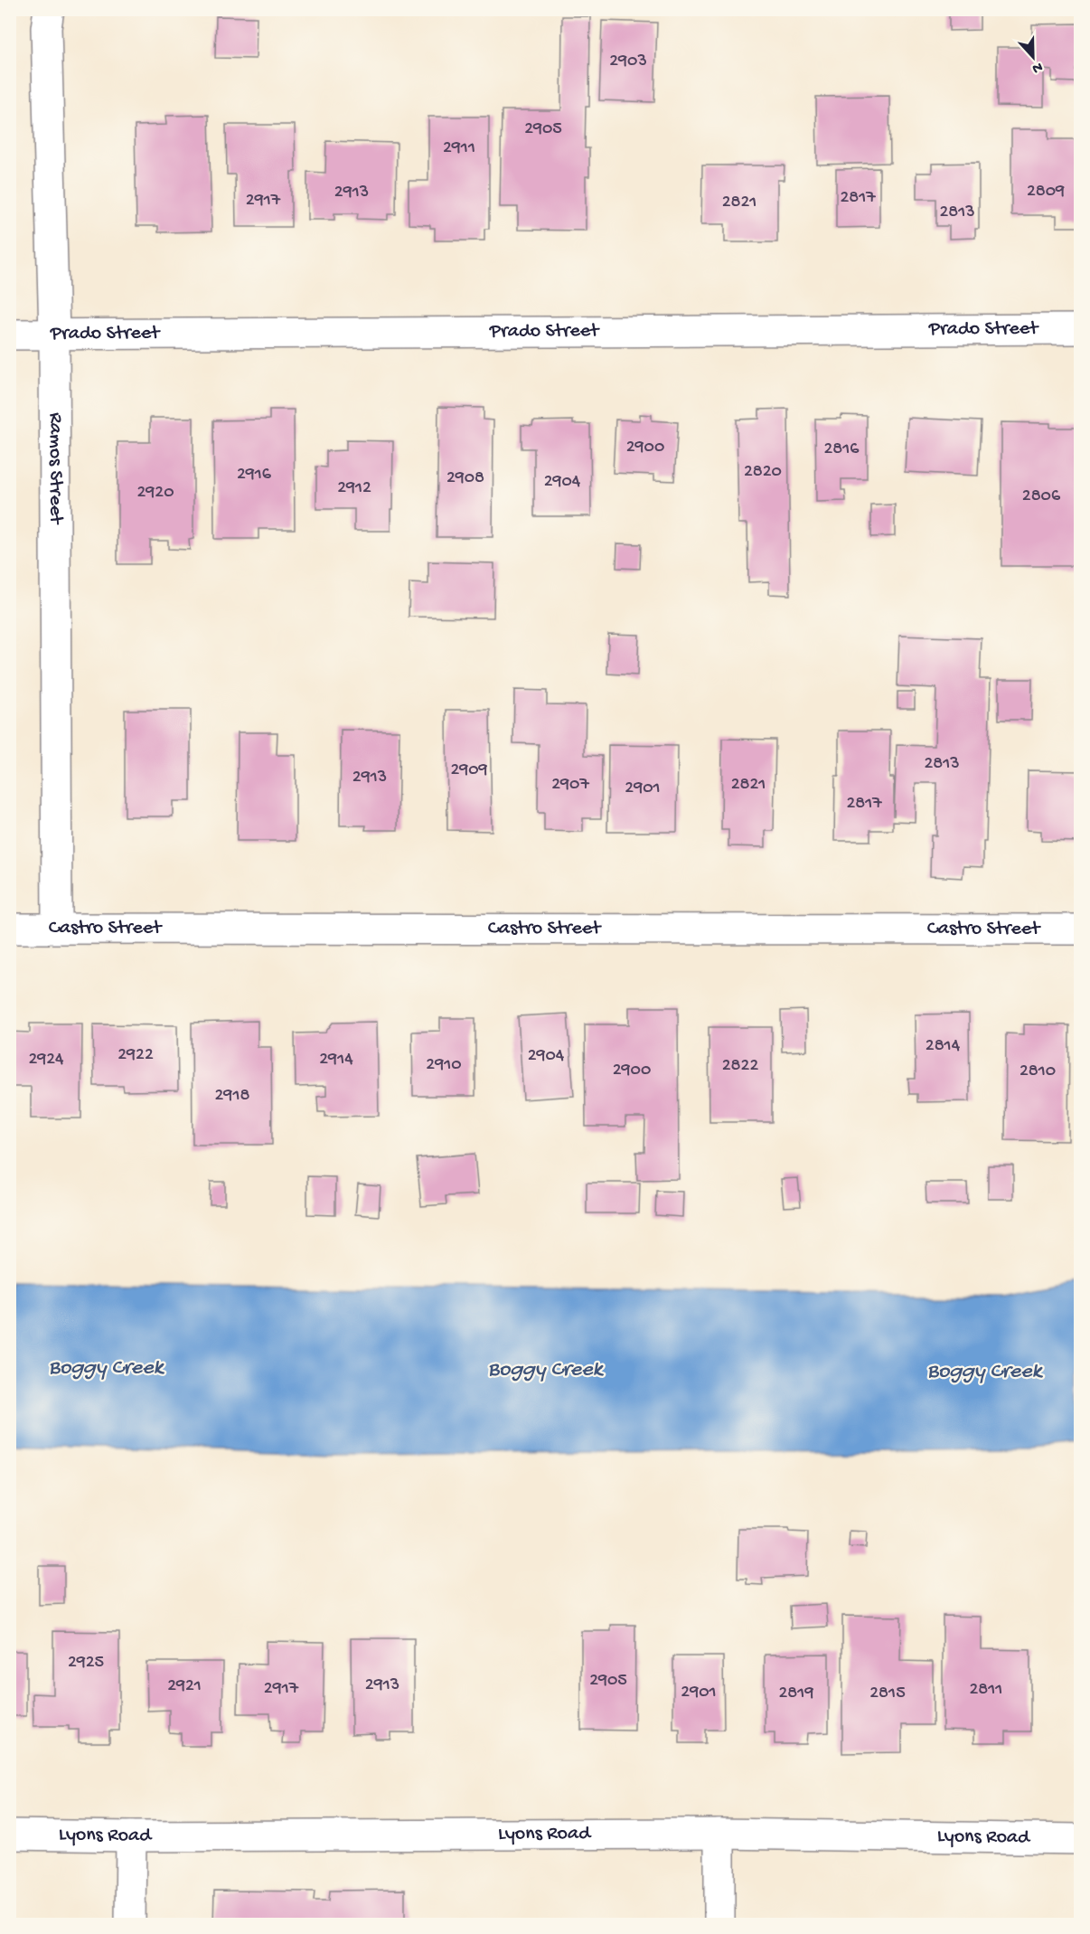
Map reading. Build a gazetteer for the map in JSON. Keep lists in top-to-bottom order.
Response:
{
  "streets": {
    "street": [
      "Prado Street",
      "Ramos Street",
      "Castro Street",
      "Lyons Road"
    ]
  },
  "crossings": [
    ["Prado Street", "Ramos Street"],
    ["Ramos Street", "Castro Street"]
  ],
  "water": ["Boggy Creek"],
  "house_numbers": [
    "2903",
    "2905",
    "2911",
    "2809",
    "2913",
    "2817",
    "2917",
    "2821",
    "2813",
    "2900",
    "2816",
    "2820",
    "2916",
    "2908",
    "2904",
    "2912",
    "2920",
    "2806",
    "2813",
    "2909",
    "2913",
    "2907",
    "2821",
    "2901",
    "2817",
    "2814",
    "2922",
    "2904",
    "2924",
    "2914",
    "2910",
    "2822",
    "2900",
    "2810",
    "2918",
    "2925",
    "2905",
    "2913",
    "2921",
    "2917",
    "2811",
    "2901",
    "2819",
    "2815"
  ],
  "north": "bottom"
}
